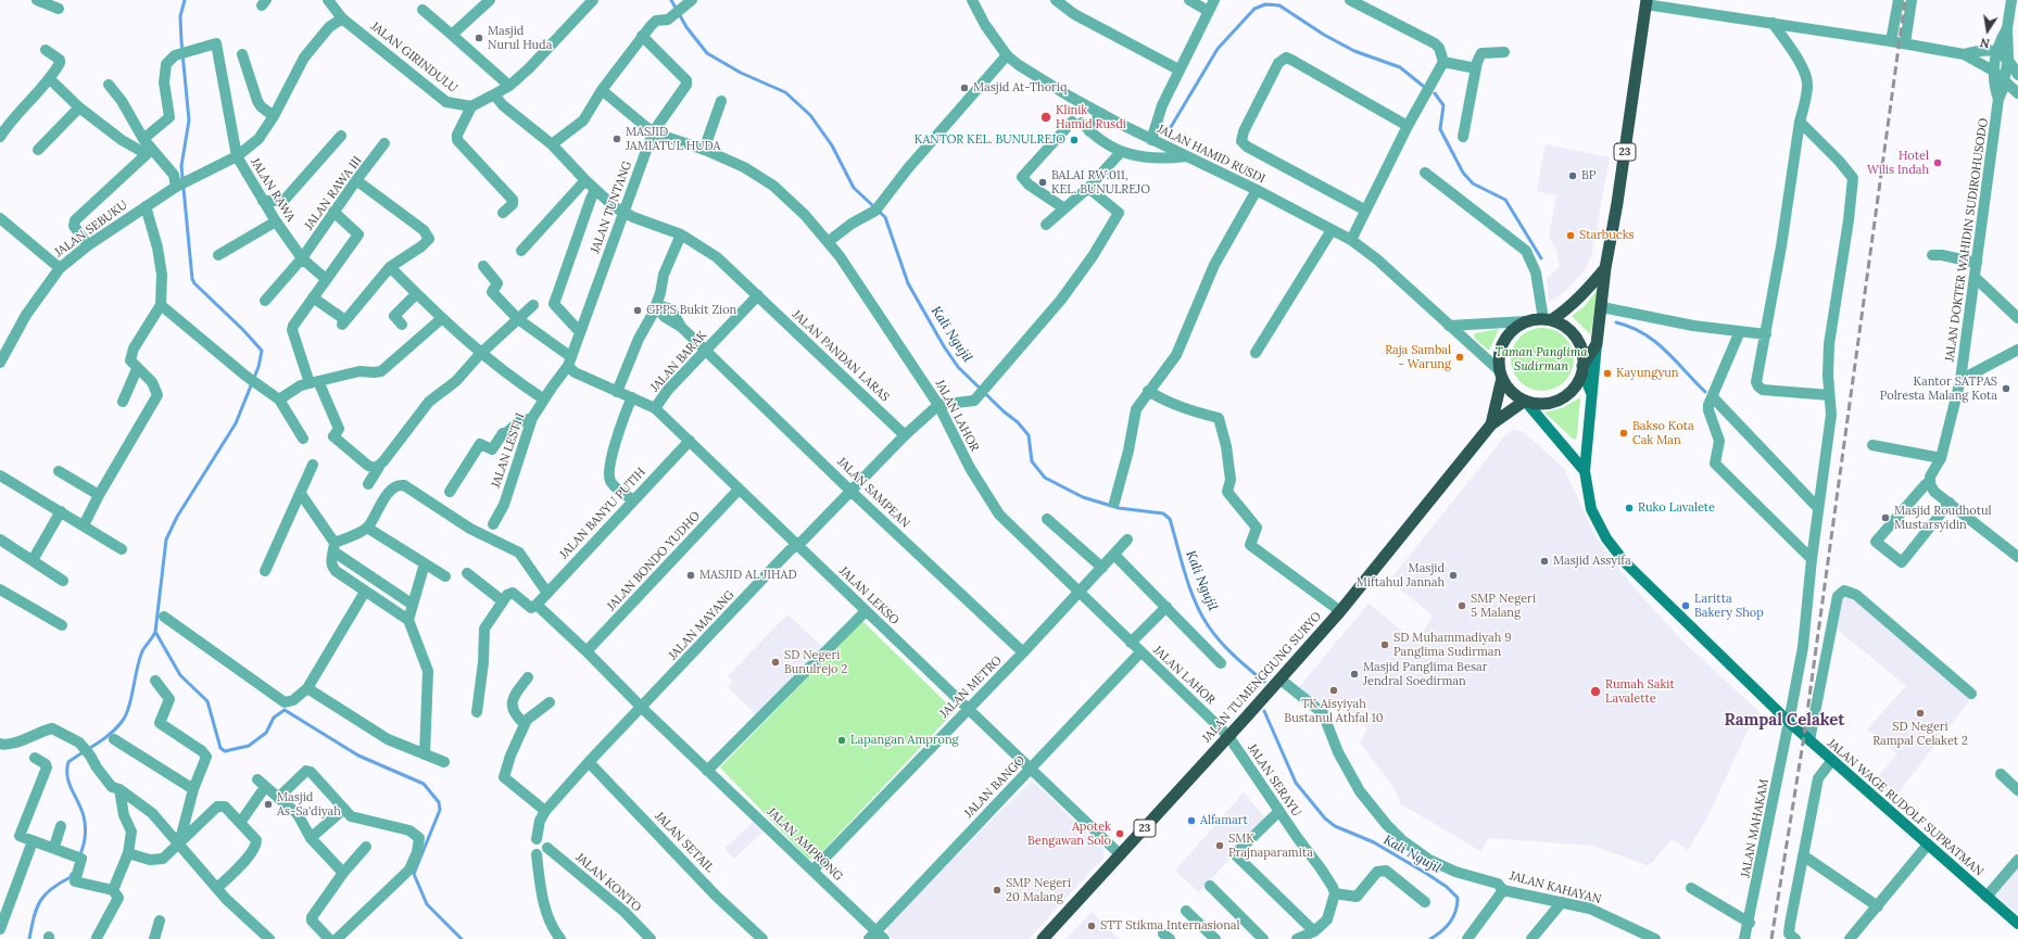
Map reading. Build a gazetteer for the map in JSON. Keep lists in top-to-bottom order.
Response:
{
  "streets": {
    "highway": ["23", "JALAN TUMENGGUNG SURYO"],
    "main road": ["JALAN WAGE RUDOLF SUPRATMAN"],
    "street": [
      "JALAN GIRINDULU",
      "JALAN HAMID RUSDI",
      "JALAN RAWA",
      "JALAN RAWA III",
      "JALAN TUNTANG",
      "JALAN SEBUKU",
      "JALAN DOKTER WAHIDIN SUDIROHUSODO",
      "JALAN PANDAN LARAS",
      "JALAN BARAK",
      "JALAN LAHOR",
      "JALAN LESTI I",
      "JALAN SAMPEAN",
      "JALAN BANYU PUTIH",
      "JALAN BONDO YUDHO",
      "JALAN LEKSO",
      "JALAN MAYANG",
      "JALAN METRO",
      "JALAN SERAYU",
      "JALAN BANGO",
      "JALAN MAHAKAM",
      "JALAN SETAIL",
      "JALAN AMPRONG",
      "JALAN KONTO",
      "JALAN KAHAYAN"
    ]
  },
  "crossings": [
    ["23", "JALAN HAMID RUSDI"],
    ["23", "JALAN TUMENGGUNG SURYO"],
    ["23", "JALAN WAGE RUDOLF SUPRATMAN"],
    ["JALAN HAMID RUSDI", "JALAN TUMENGGUNG SURYO"],
    ["JALAN HAMID RUSDI", "JALAN WAGE RUDOLF SUPRATMAN"],
    ["JALAN RAWA", "JALAN RAWA III"],
    ["JALAN RAWA", "JALAN SEBUKU"],
    ["JALAN TUNTANG", "JALAN LAHOR"],
    ["JALAN TUNTANG", "JALAN LESTI I"],
    ["JALAN TUNTANG", "JALAN LEKSO"],
    ["JALAN PANDAN LARAS", "JALAN BARAK"],
    ["JALAN PANDAN LARAS", "JALAN MAYANG"],
    ["JALAN BARAK", "JALAN SAMPEAN"],
    ["JALAN BARAK", "JALAN LEKSO"],
    ["JALAN LAHOR", "JALAN MAYANG"],
    ["JALAN LAHOR", "JALAN TUMENGGUNG SURYO"],
    ["JALAN LAHOR", "JALAN METRO"],
    ["JALAN LAHOR", "JALAN SERAYU"],
    ["JALAN LAHOR", "JALAN BANGO"],
    ["JALAN LESTI I", "JALAN LEKSO"],
    ["JALAN SAMPEAN", "JALAN MAYANG"],
    ["JALAN SAMPEAN", "JALAN METRO"],
    ["JALAN BANYU PUTIH", "JALAN LEKSO"],
    ["JALAN BANYU PUTIH", "JALAN AMPRONG"],
    ["JALAN BONDO YUDHO", "JALAN LEKSO"],
    ["JALAN BONDO YUDHO", "JALAN AMPRONG"],
    ["JALAN LEKSO", "JALAN MAYANG"],
    ["JALAN LEKSO", "JALAN TUMENGGUNG SURYO"],
    ["JALAN LEKSO", "JALAN METRO"],
    ["JALAN LEKSO", "JALAN BANGO"],
    ["JALAN MAYANG", "JALAN SETAIL"],
    ["JALAN MAYANG", "JALAN AMPRONG"],
    ["JALAN MAYANG", "JALAN KONTO"],
    ["JALAN TUMENGGUNG SURYO", "JALAN SERAYU"],
    ["JALAN TUMENGGUNG SURYO", "JALAN WAGE RUDOLF SUPRATMAN"],
    ["JALAN TUMENGGUNG SURYO", "JALAN KAHAYAN"],
    ["JALAN METRO", "JALAN AMPRONG"],
    ["JALAN BANGO", "JALAN AMPRONG"],
    ["JALAN WAGE RUDOLF SUPRATMAN", "JALAN MAHAKAM"]
  ],
  "districts": ["Rampal Celaket"],
  "water": ["Kali Ngujil"],
  "parks": ["Taman Panglima Sudirman"],
  "places": [
    "Masjid Nurul Huda",
    "Masjid At-Thoriq",
    "Klinik Hamid Rusdi",
    "MASJID JAMIATUL HUDA",
    "KANTOR KEL. BUNULREJO",
    "Hotel Wilis Indah",
    "BP",
    "BALAI RW.011, KEL. BUNULREJO",
    "Starbucks",
    "GPPS Bukit Zion",
    "Raja Sambal - Warung",
    "Kayungyun",
    "Kantor SATPAS Polresta Malang Kota",
    "Bakso Kota Cak Man",
    "Ruko Lavalete",
    "Masjid Roudhotul Mustarsyidin",
    "Masjid Assyifa",
    "MASJID AL JIHAD",
    "Masjid Miftahul Jannah",
    "SMP Negeri 5 Malang",
    "Laritta Bakery Shop",
    "SD Muhammadiyah 9 Panglima Sudirman",
    "SD Negeri Bunulrejo 2",
    "Masjid Panglima Besar Jendral Soedirman",
    "TK Aisyiyah Bustanul Athfal 10",
    "Rumah Sakit Lavalette",
    "SD Negeri Rampal Celaket 2",
    "Lapangan Amprong",
    "Masjid As-Sa'diyah",
    "Alfamart",
    "Apotek Bengawan Solo",
    "SMK Prajnaparamita",
    "SMP Negeri 20 Malang",
    "STT Stikma Internasional"
  ],
  "north": "bottom"
}
